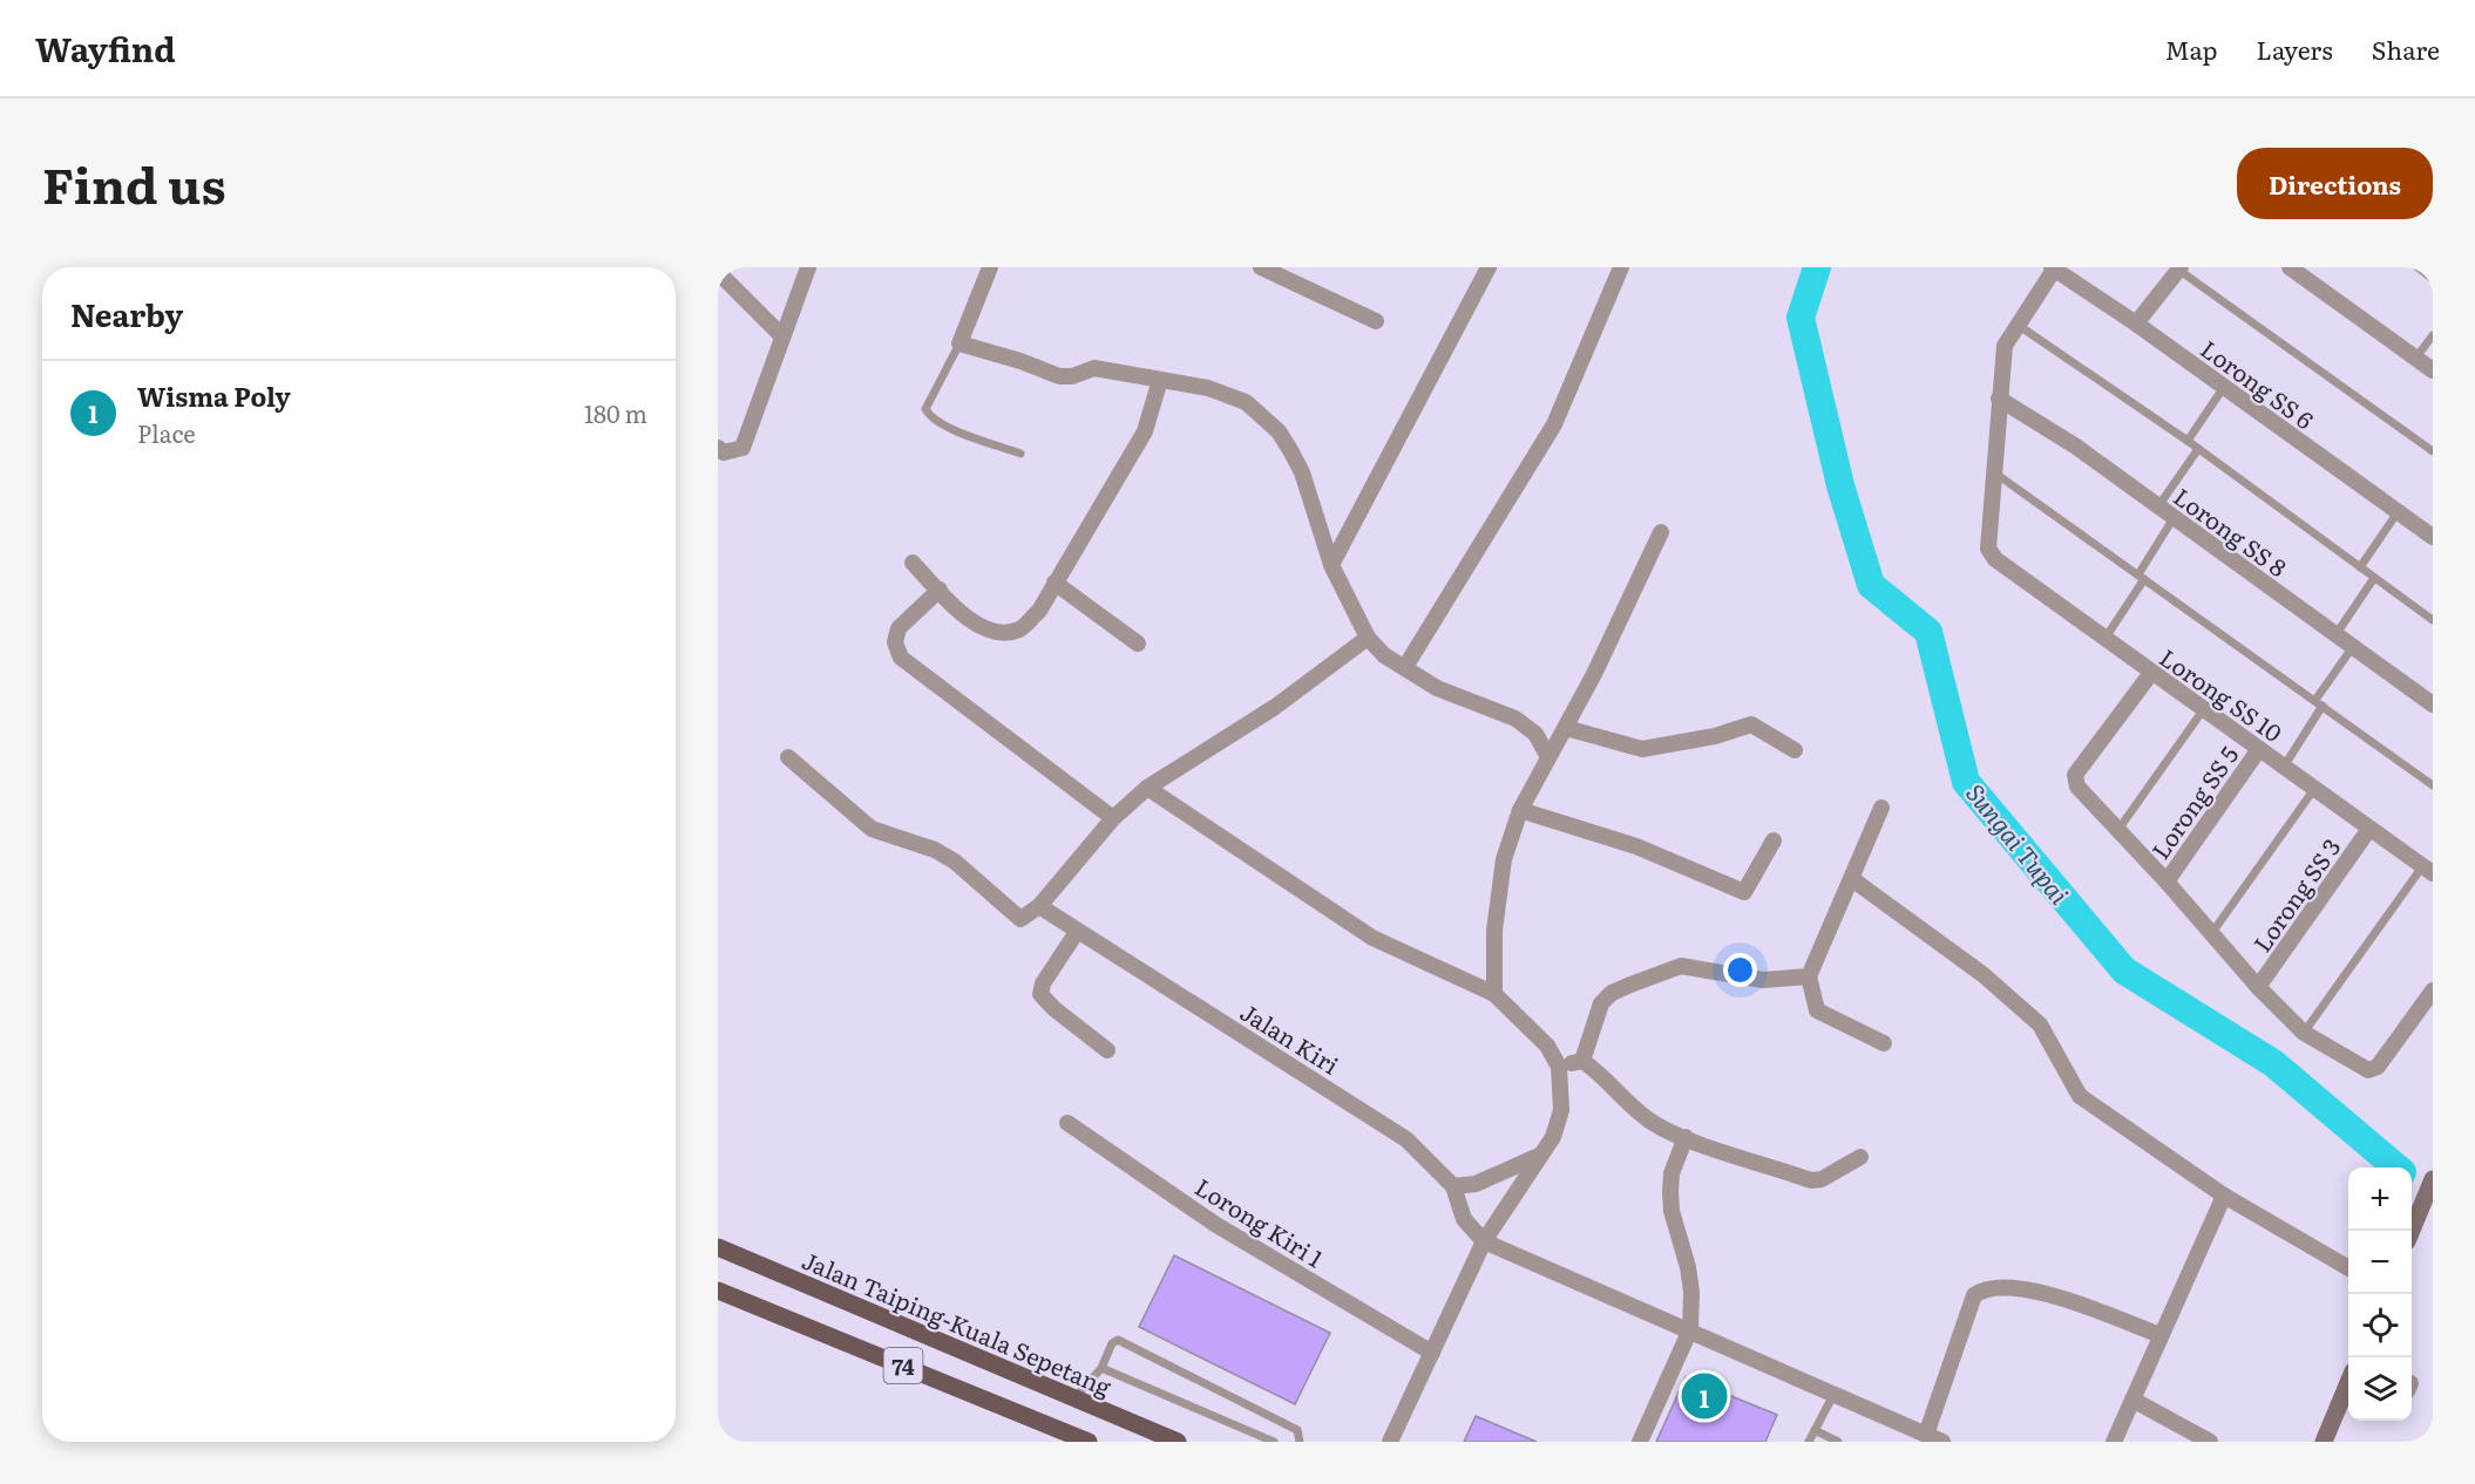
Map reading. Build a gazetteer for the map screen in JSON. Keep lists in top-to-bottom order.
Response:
{
  "streets": {
    "main road": ["Jalan Taiping-Kuala Sepetang", "74"],
    "street": [
      "Lorong SS 6",
      "Lorong SS 8",
      "Lorong SS 10",
      "Lorong SS 5",
      "Lorong SS 3",
      "Jalan Kiri",
      "Lorong Kiri 1"
    ]
  },
  "crossings": [
    ["Lorong SS 10", "Lorong SS 5"],
    ["Lorong SS 10", "Lorong SS 3"]
  ],
  "water": ["Sungai Tupai"],
  "page": {
    "header": "Wayfind",
    "nav": ["Map", "Layers", "Share"],
    "title": "Find us",
    "buttons": "Directions",
    "heading": "Nearby",
    "list": [
      {
        "mark": "1",
        "name": "Wisma Poly",
        "note": "Place",
        "value": "180 m"
      }
    ],
    "map_buttons": ["+", "−"],
    "pins": "1"
  }
}
